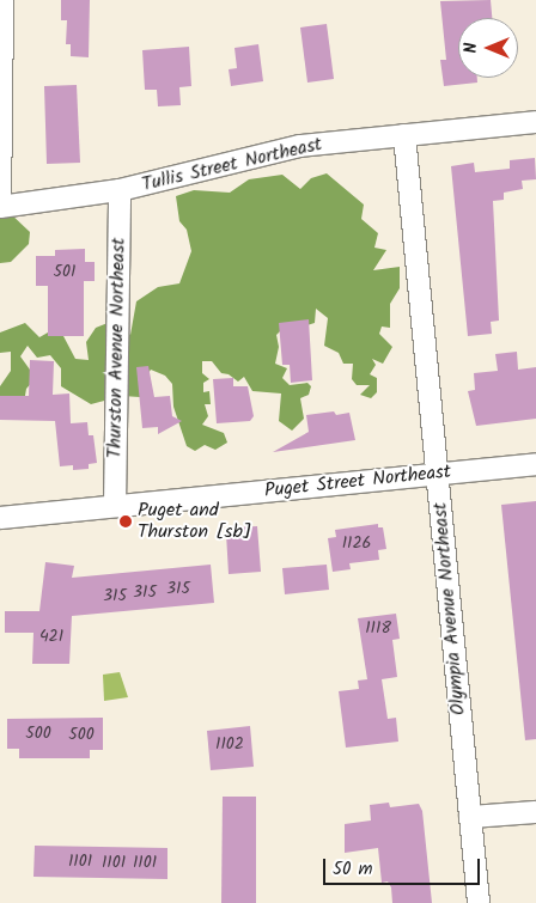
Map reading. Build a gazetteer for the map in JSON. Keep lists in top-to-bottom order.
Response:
{
  "streets": {
    "street": [
      "Tullis Street Northeast",
      "Thurston Avenue Northeast",
      "Puget Street Northeast",
      "Olympia Avenue Northeast"
    ]
  },
  "crossings": [
    ["Tullis Street Northeast", "Thurston Avenue Northeast"],
    ["Tullis Street Northeast", "Olympia Avenue Northeast"],
    ["Thurston Avenue Northeast", "Puget Street Northeast"],
    ["Puget Street Northeast", "Olympia Avenue Northeast"]
  ],
  "places": ["Puget and Thurston [sb]"],
  "house_numbers": [
    "501",
    "1126",
    "315",
    "315",
    "315",
    "1118",
    "421",
    "500",
    "500",
    "1102",
    "1101",
    "1101",
    "1101"
  ],
  "scale_bar": "50 m",
  "north": "left"
}
